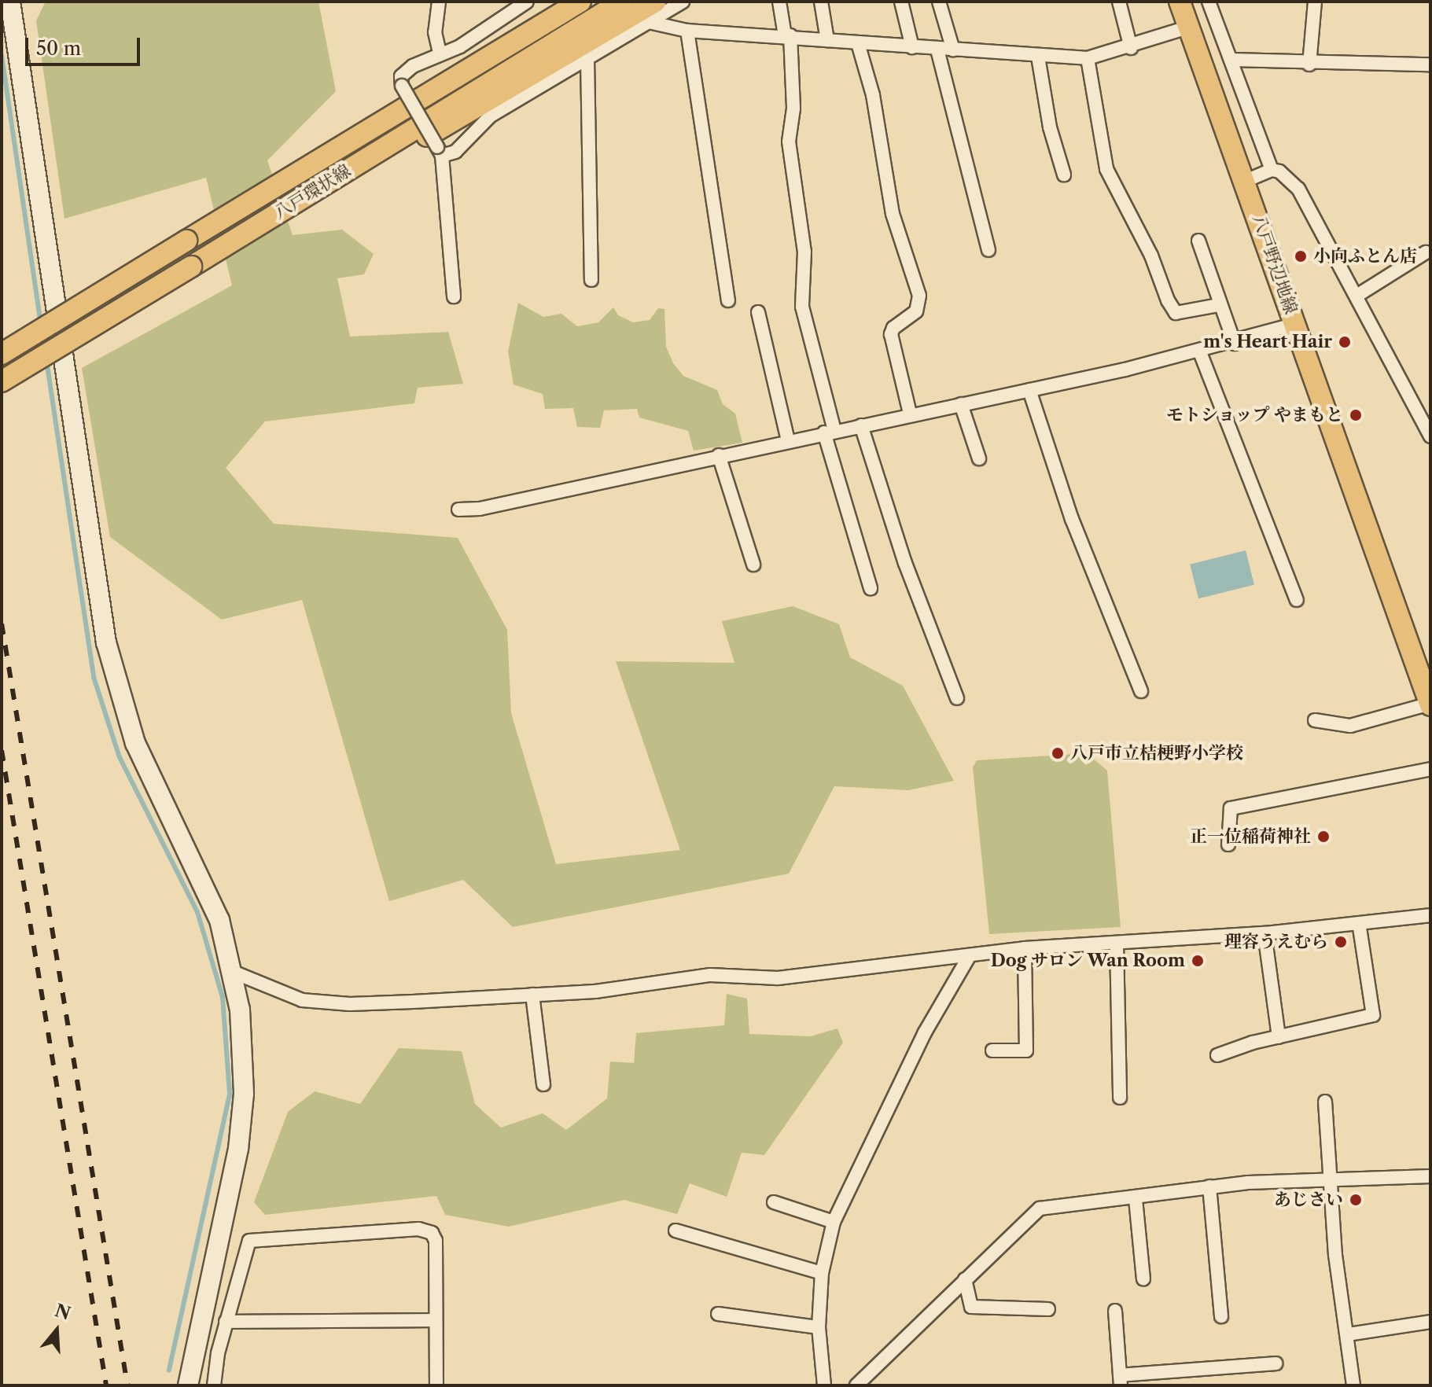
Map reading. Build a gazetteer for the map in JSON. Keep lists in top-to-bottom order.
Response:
{
  "streets": {
    "main road": ["八戸環状線", "八戸野辺地線"]
  },
  "places": [
    "小向ふとん店",
    "m's Heart Hair",
    "モトショップ やまもと",
    "八戸市立桔梗野小学校",
    "正一位稲荷神社",
    "理容うえむら",
    "Dog サロン Wan Room",
    "あじさい"
  ],
  "scale_bar": "50 m",
  "north": "top"
}
